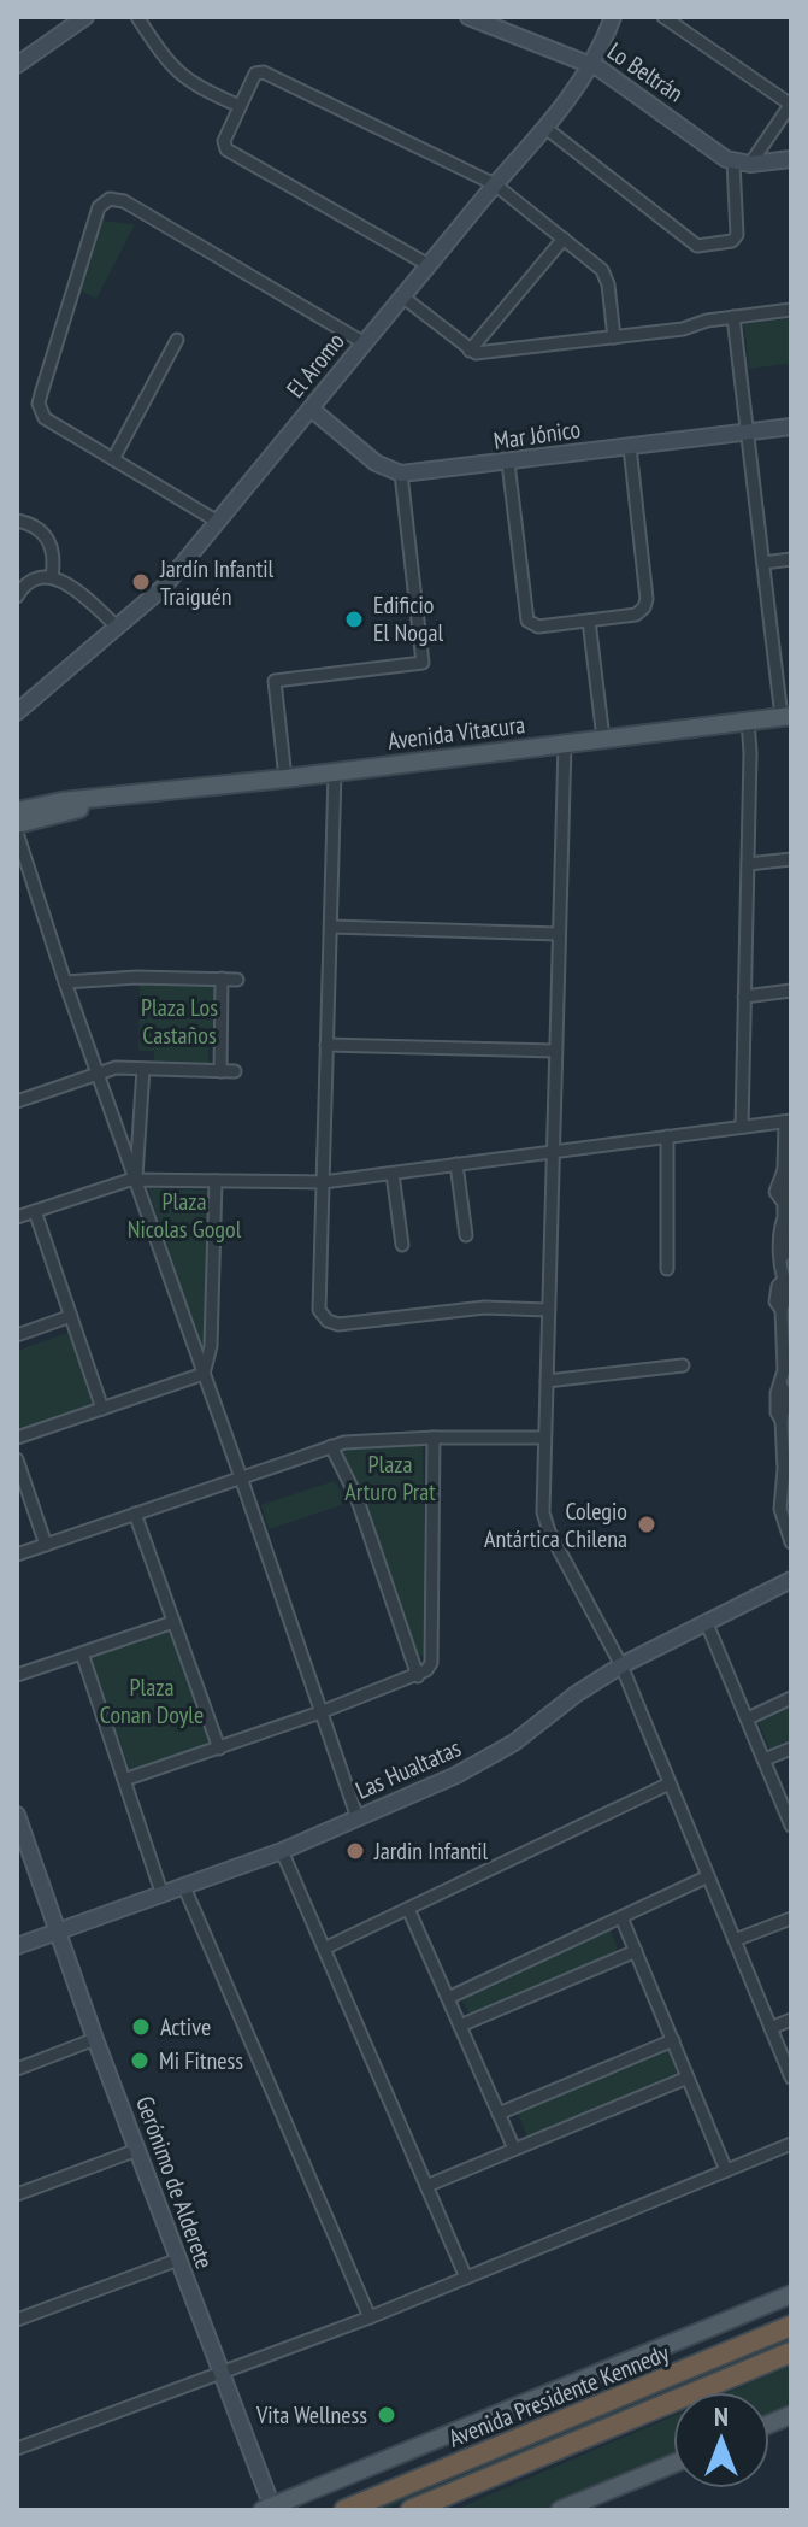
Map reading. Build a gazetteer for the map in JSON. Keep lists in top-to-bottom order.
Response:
{
  "streets": {
    "highway": ["Avenida Presidente Kennedy"],
    "main road": ["Avenida Vitacura"],
    "street": [
      "Lo Beltrán",
      "El Aromo",
      "Mar Jónico",
      "Las Hualtatas",
      "Gerónimo de Alderete"
    ]
  },
  "crossings": [
    ["Lo Beltrán", "El Aromo"],
    ["Las Hualtatas", "Gerónimo de Alderete"]
  ],
  "parks": [
    "Plaza Los Castaños",
    "Plaza Nicolas Gogol",
    "Plaza Arturo Prat",
    "Plaza Conan Doyle"
  ],
  "places": [
    "Jardín Infantil Traiguén",
    "Edificio El Nogal",
    "Colegio Antártica Chilena",
    "Jardin Infantil",
    "Active",
    "Mi Fitness",
    "Vita Wellness"
  ],
  "north": "top"
}
